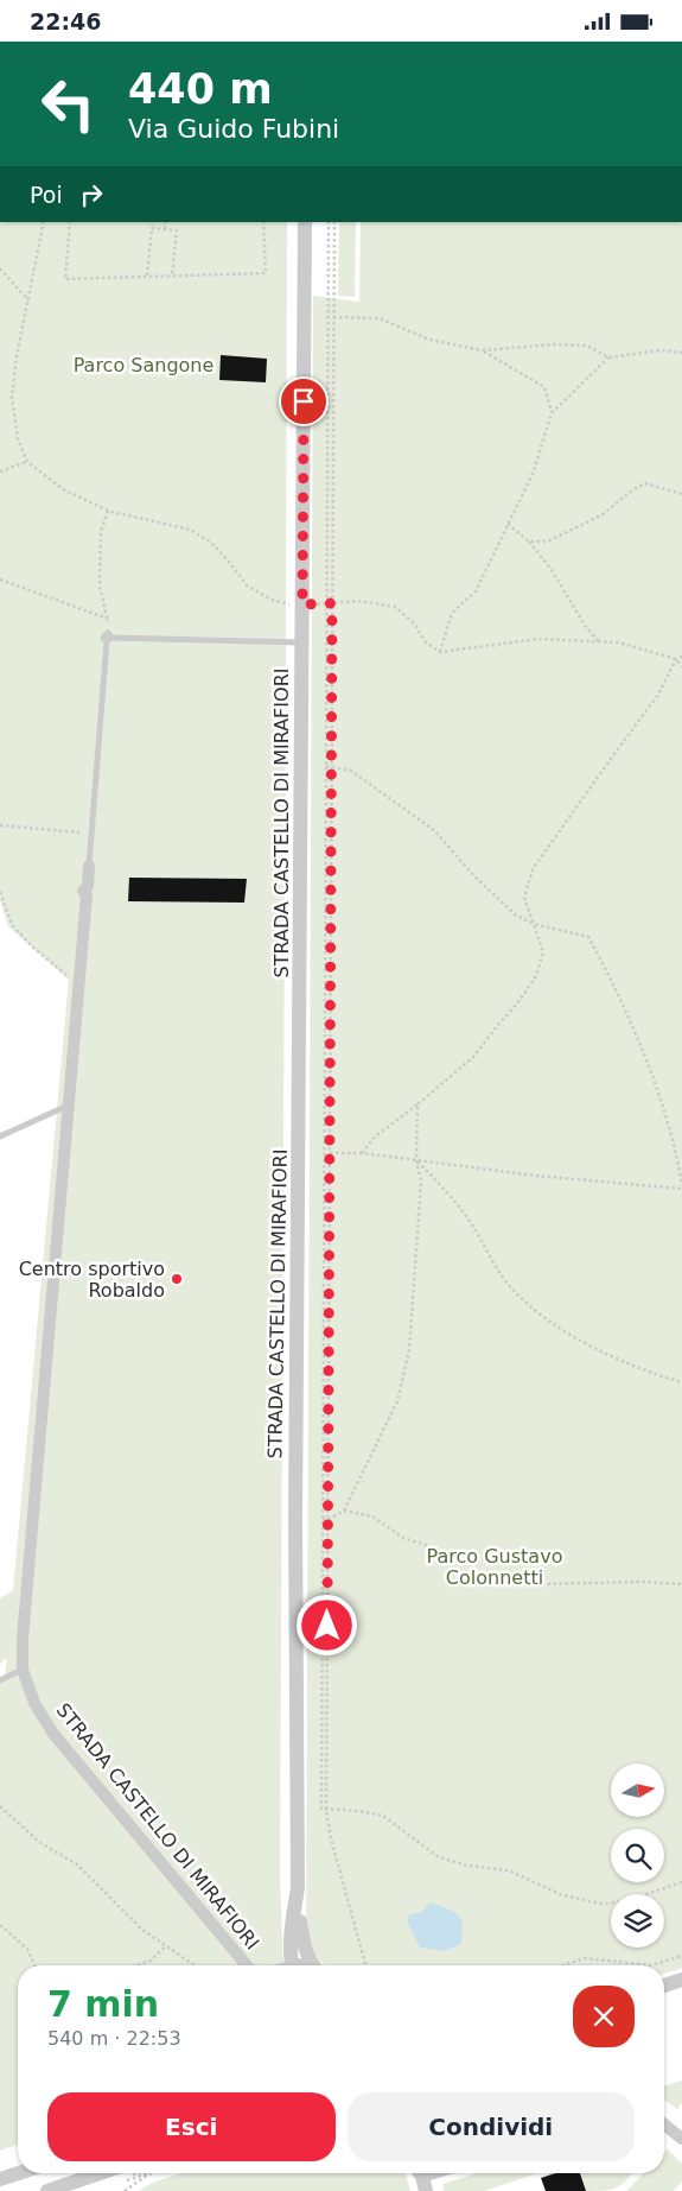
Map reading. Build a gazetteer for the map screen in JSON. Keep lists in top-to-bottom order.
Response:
{
  "streets": {
    "street": ["STRADA CASTELLO DI MIRAFIORI"]
  },
  "parks": ["Parco Sangone", "Parco Gustavo Colonnetti"],
  "places": ["Centro sportivo Robaldo"],
  "north": "right",
  "page": {
    "status": "22:46",
    "turn": ["440 m", "Via Guido Fubini"],
    "then": "Poi",
    "heading": ["7 min", "540 m · 22:53"],
    "buttons": ["Esci", "Condividi"]
  }
}
